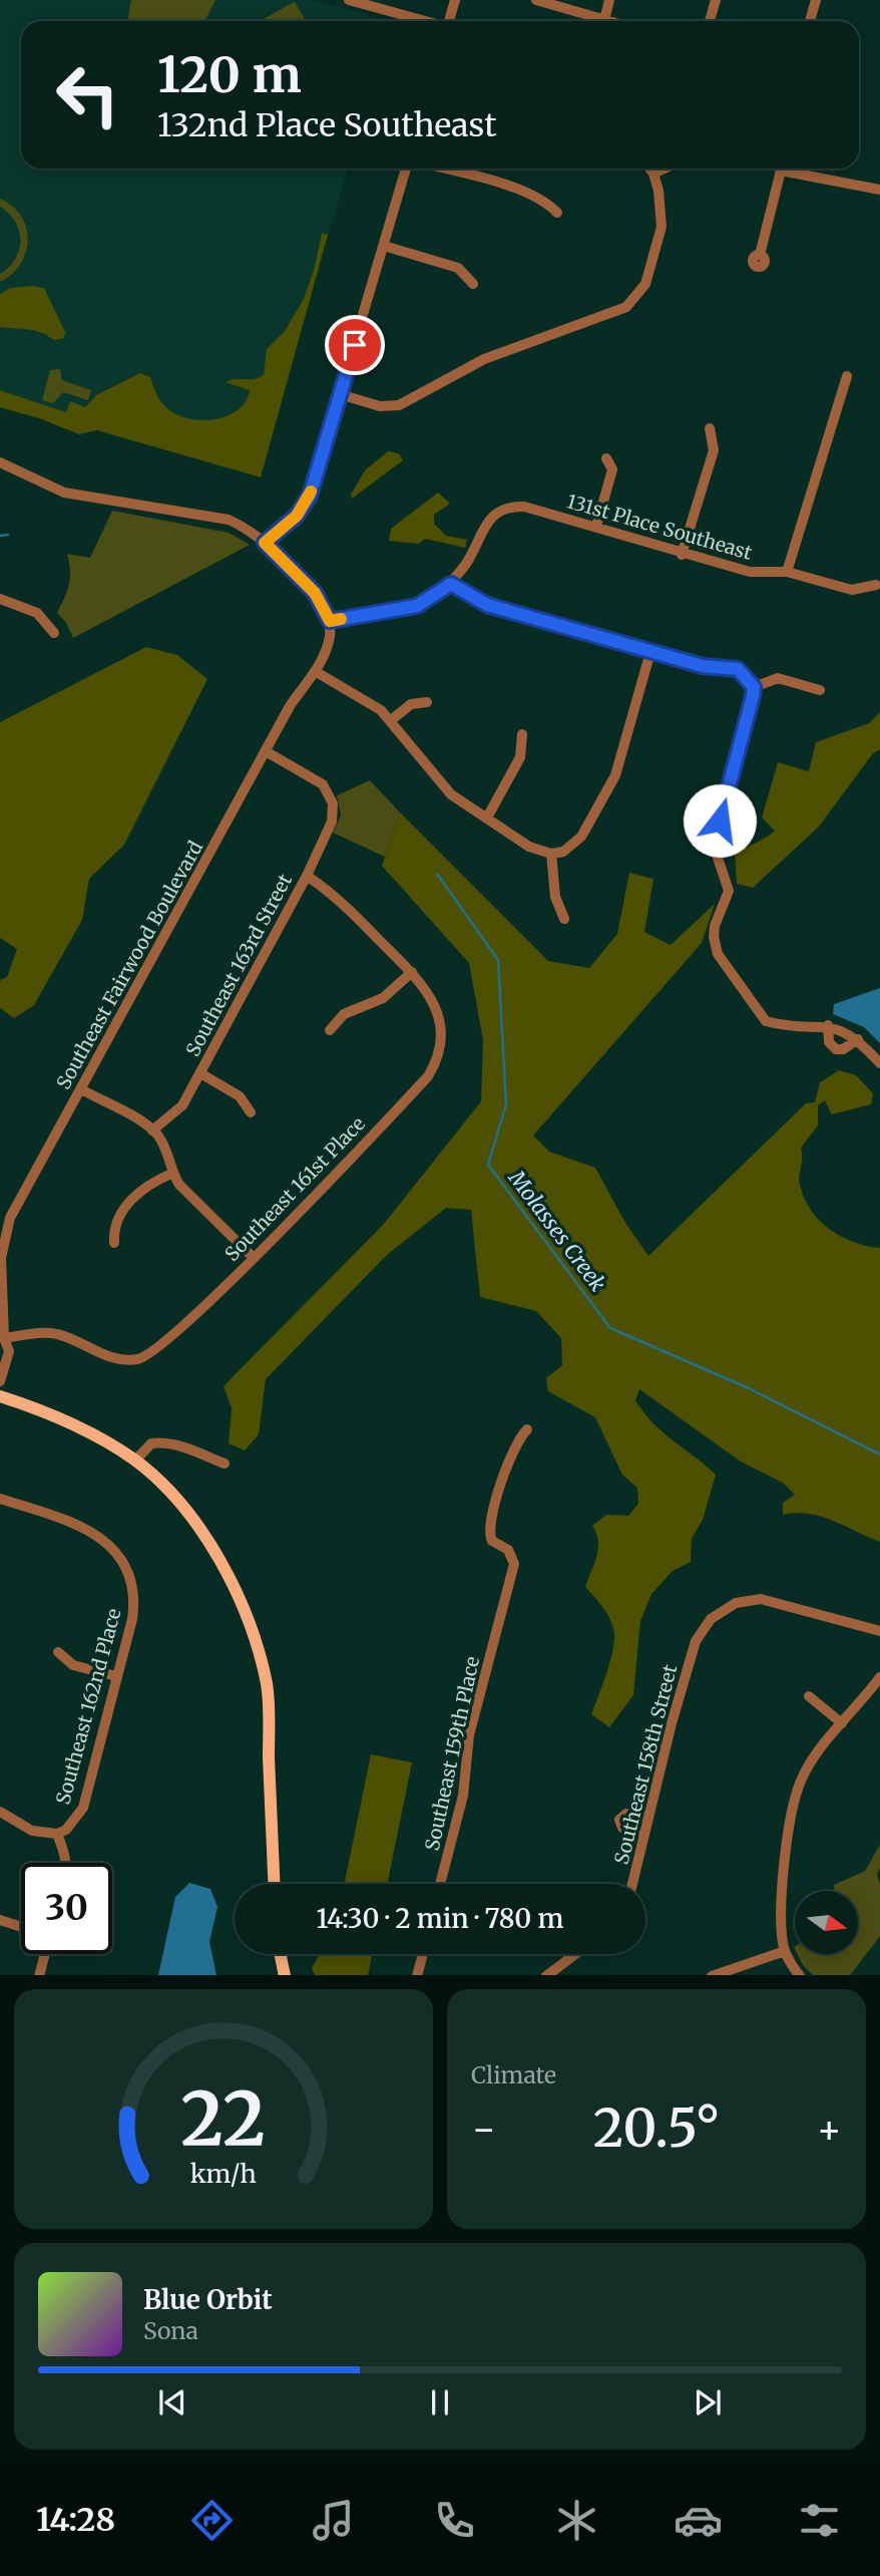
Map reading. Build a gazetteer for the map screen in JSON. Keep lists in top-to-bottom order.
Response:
{
  "streets": {
    "street": [
      "131st Place Southeast",
      "Southeast Fairwood Boulevard",
      "Southeast 163rd Street",
      "Southeast 161st Place",
      "Southeast 162nd Place",
      "Southeast 159th Place",
      "Southeast 158th Street"
    ]
  },
  "crossings": [
    ["Southeast Fairwood Boulevard", "Southeast 163rd Street"],
    ["Southeast Fairwood Boulevard", "Southeast 161st Place"]
  ],
  "water": ["Molasses Creek"],
  "north": "right",
  "page": {
    "turn": ["120 m", "132nd Place Southeast"],
    "limit": "30",
    "trip": "14:30 · 2 min · 780 m",
    "tile": "Climate",
    "heat": ["−", "20.5°", "+"],
    "song": ["Blue Orbit", "Sona"],
    "tabs": "14:28",
    "gauge": ["22", "km/h"]
  }
}
